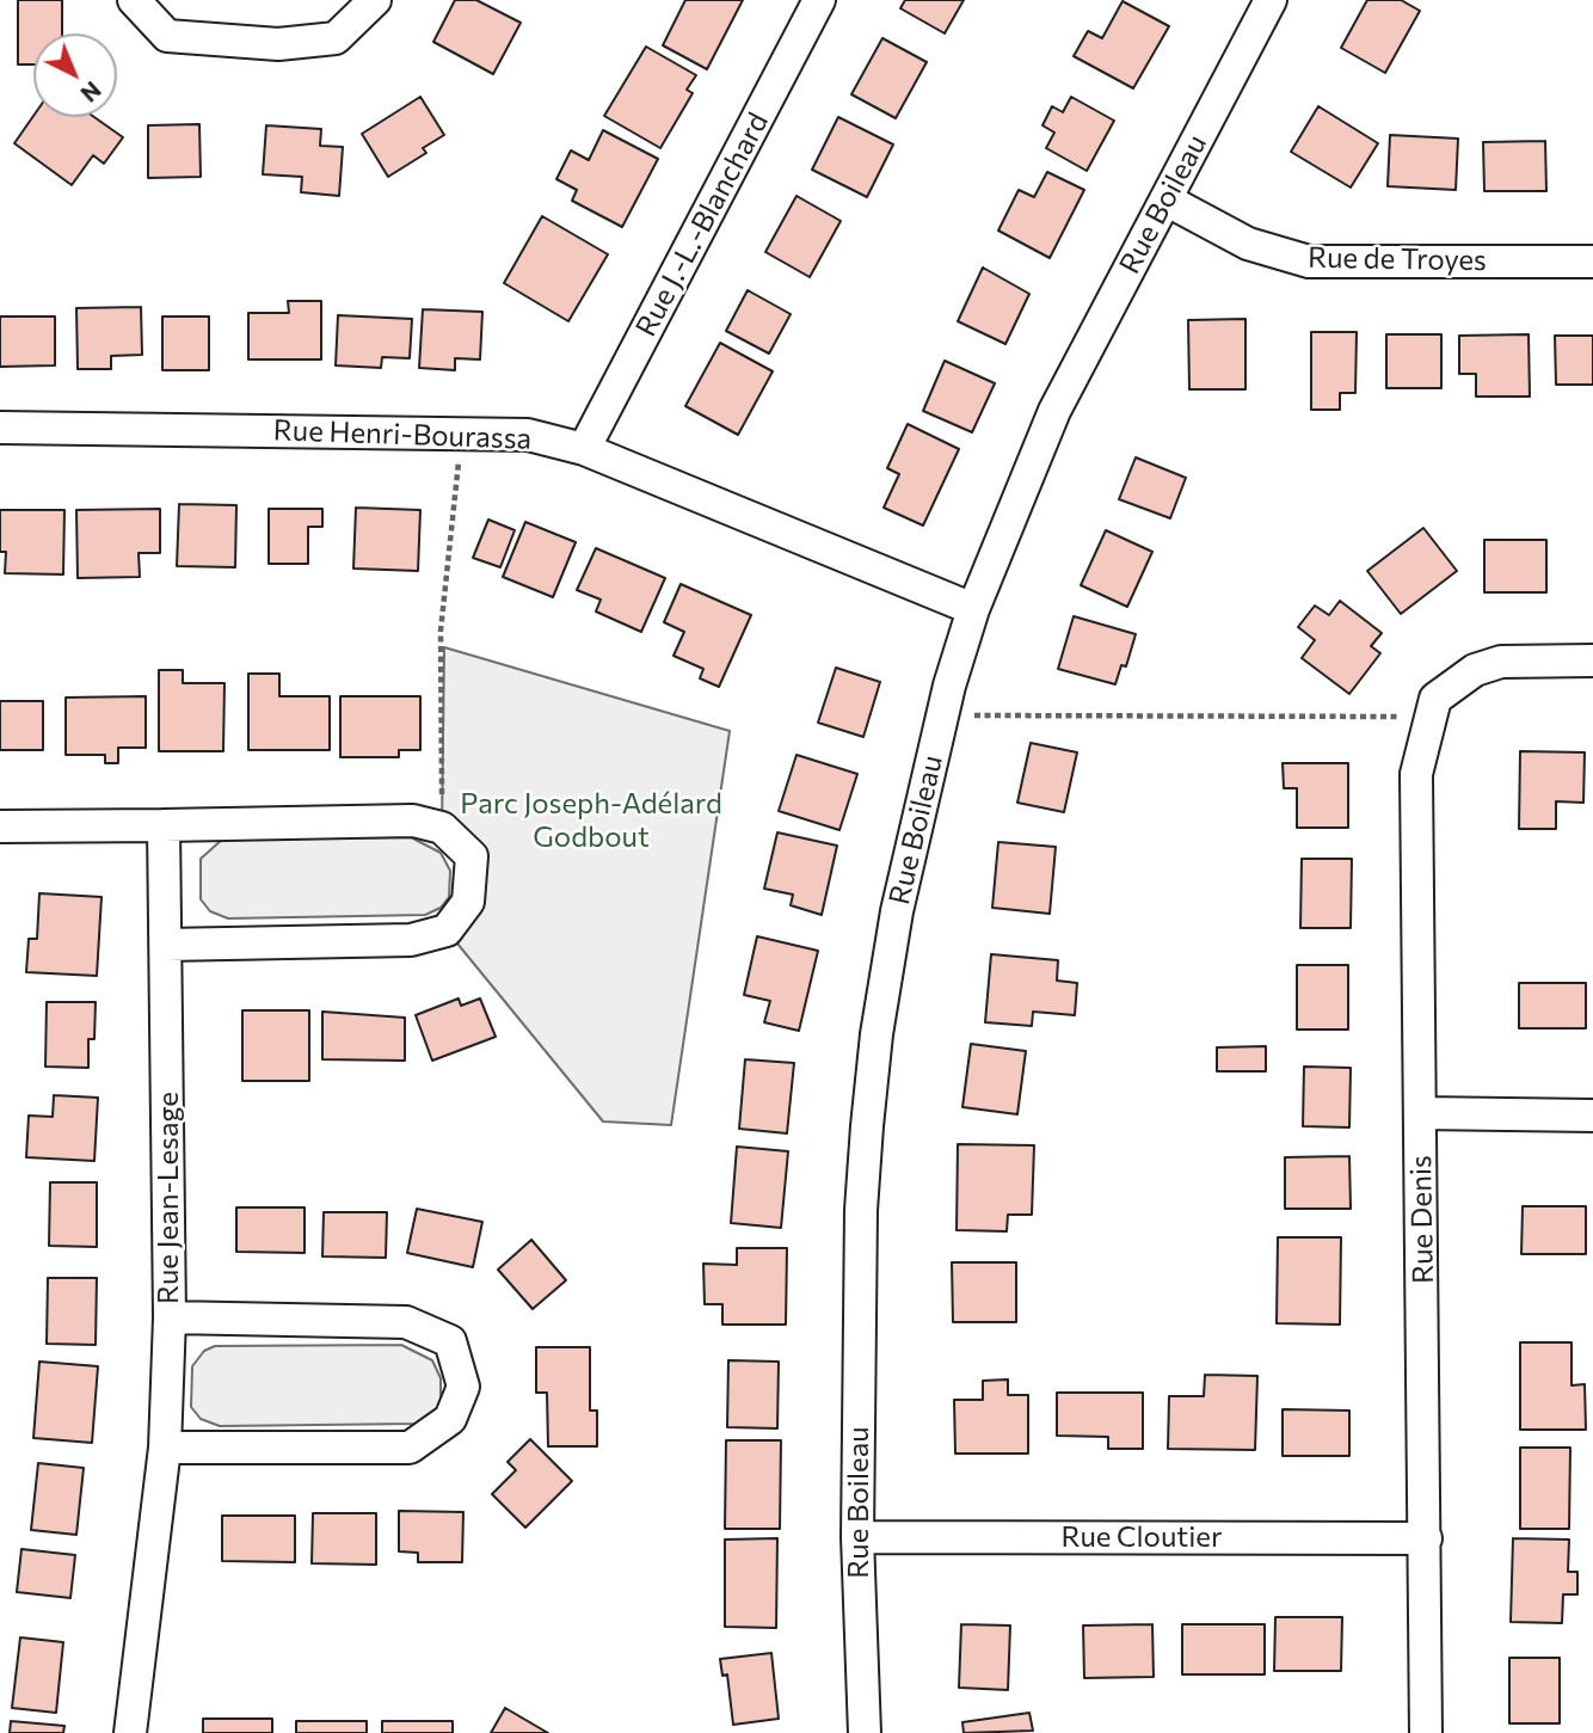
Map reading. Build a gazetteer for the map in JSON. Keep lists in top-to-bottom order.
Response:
{
  "streets": {
    "street": [
      "Rue Boileau",
      "Rue J.-L.-Blanchard",
      "Rue de Troyes",
      "Rue Henri-Bourassa",
      "Rue Jean-Lesage",
      "Rue Denis",
      "Rue Cloutier"
    ]
  },
  "crossings": [
    ["Rue Boileau", "Rue de Troyes"],
    ["Rue Boileau", "Rue Henri-Bourassa"],
    ["Rue Boileau", "Rue Cloutier"],
    ["Rue J.-L.-Blanchard", "Rue Henri-Bourassa"],
    ["Rue Denis", "Rue Cloutier"]
  ],
  "parks": ["Parc Joseph-Adélard Godbout"],
  "north": "bottom right"
}
